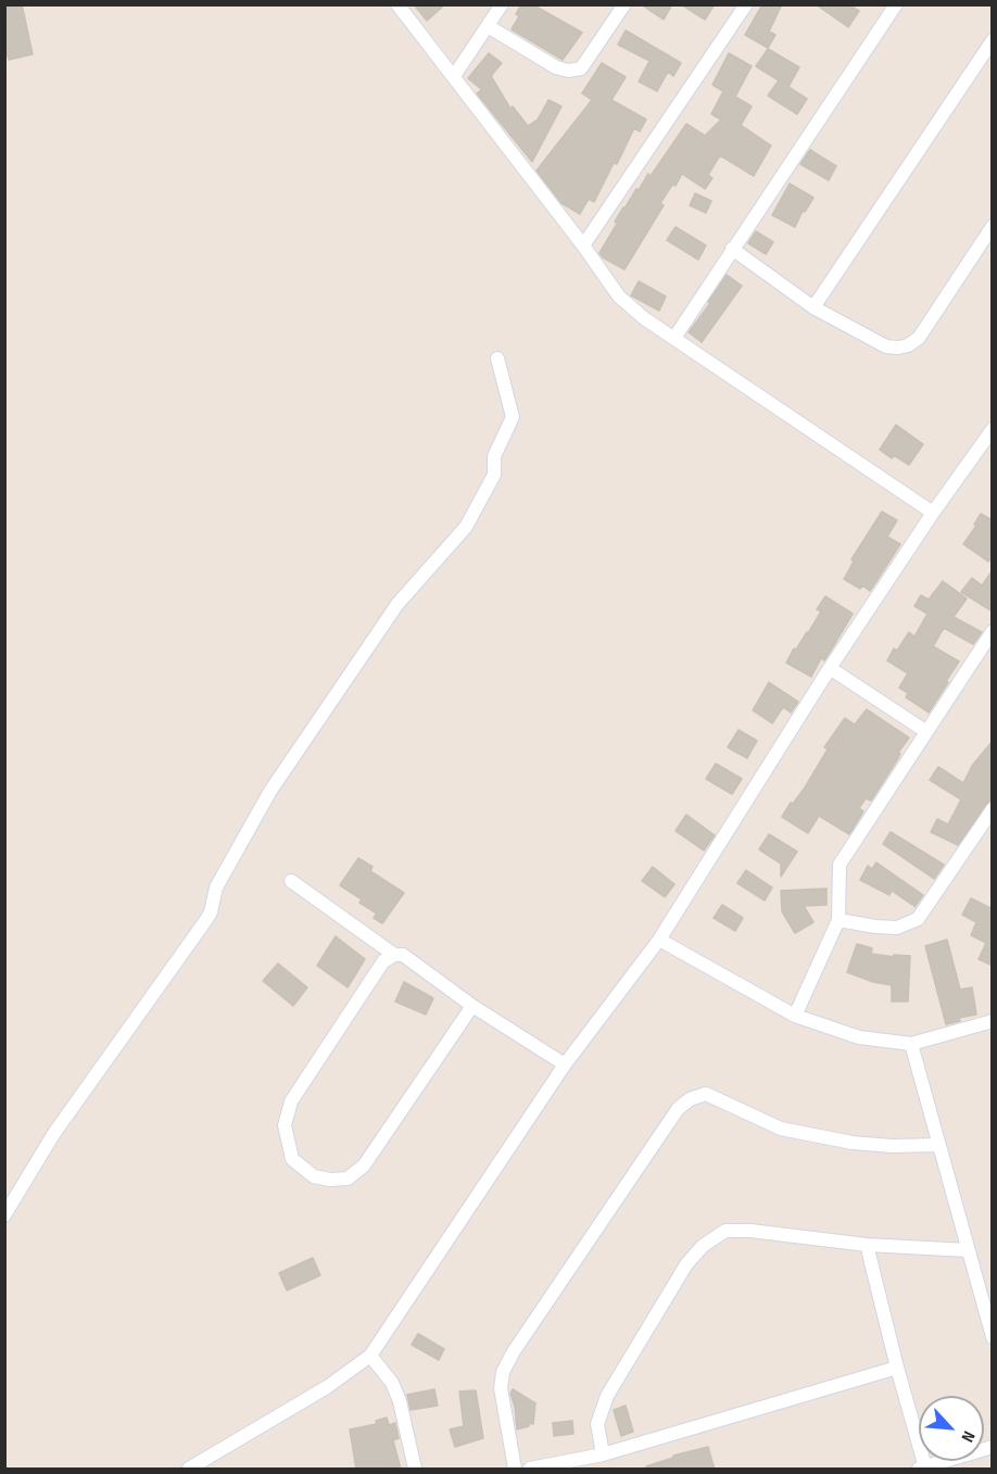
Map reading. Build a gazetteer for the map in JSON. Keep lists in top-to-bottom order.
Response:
{
  "north": "bottom right"
}
